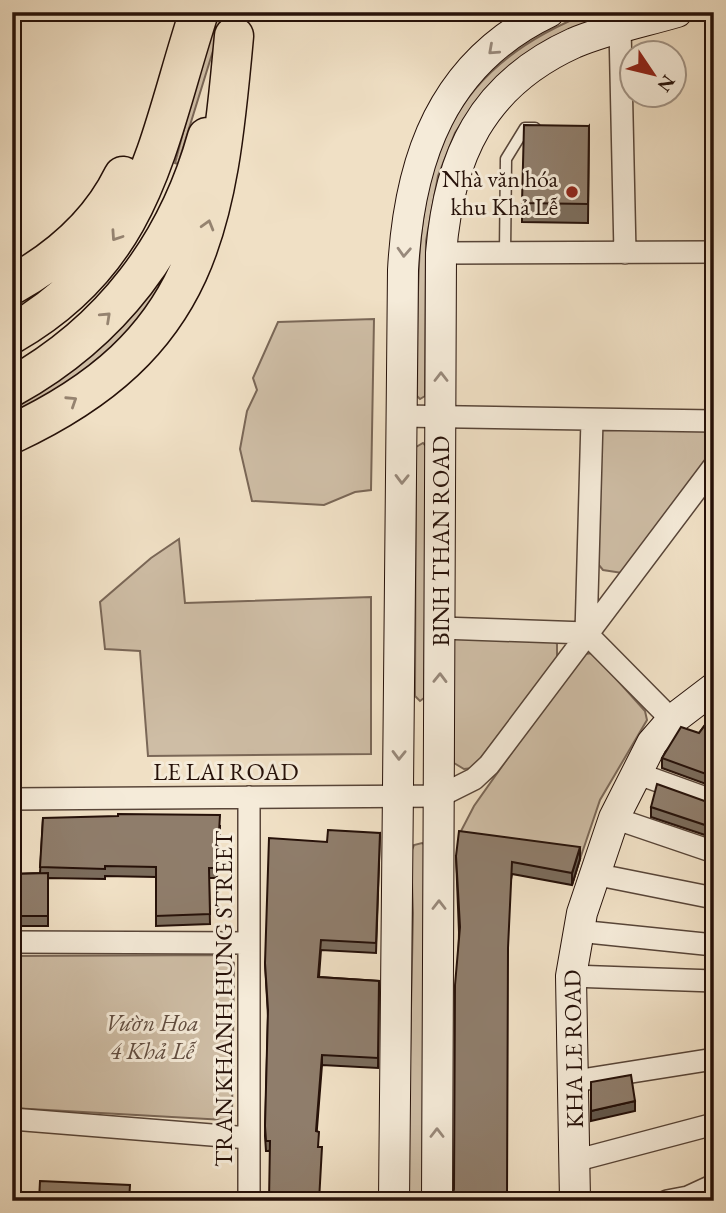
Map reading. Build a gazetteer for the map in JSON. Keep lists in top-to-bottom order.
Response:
{
  "streets": {
    "main road": ["BINH THAN ROAD", "KHA LE ROAD"],
    "street": ["LE LAI ROAD", "TRAN KHANH HUNG STREET"]
  },
  "crossings": [
    ["BINH THAN ROAD", "LE LAI ROAD"],
    ["LE LAI ROAD", "TRAN KHANH HUNG STREET"]
  ],
  "parks": ["Vườn Hoa 4 Khả Lễ"],
  "places": ["Nhà văn hóa khu Khả Lễ"],
  "north": "bottom right"
}
